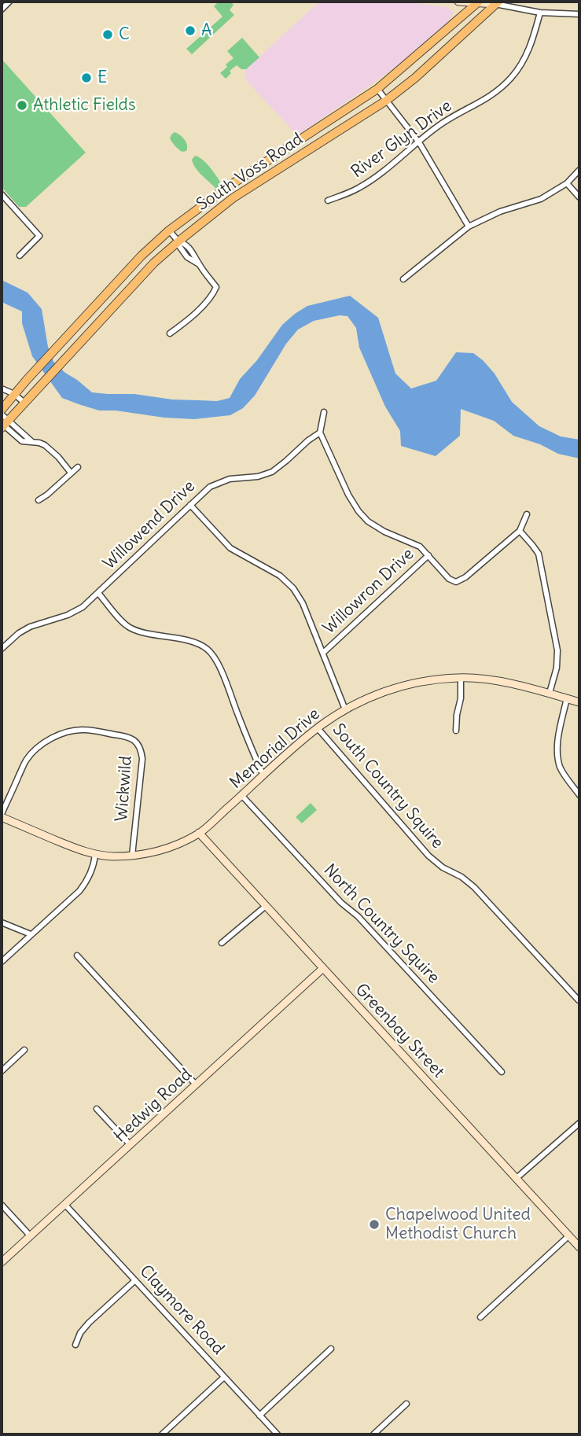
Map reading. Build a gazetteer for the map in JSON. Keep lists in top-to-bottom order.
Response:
{
  "streets": {
    "main road": ["South Voss Road"],
    "street": [
      "River Glyn Drive",
      "Willowend Drive",
      "Willowron Drive",
      "Memorial Drive",
      "South Country Squire",
      "Wickwild",
      "North Country Squire",
      "Greenbay Street",
      "Hedwig Road",
      "Claymore Road"
    ]
  },
  "crossings": [
    ["Memorial Drive", "South Country Squire"],
    ["Memorial Drive", "Wickwild"],
    ["Memorial Drive", "North Country Squire"],
    ["Memorial Drive", "Greenbay Street"],
    ["Greenbay Street", "Hedwig Road"],
    ["Hedwig Road", "Claymore Road"]
  ],
  "places": [
    "A",
    "C",
    "E",
    "Athletic Fields",
    "Chapelwood United Methodist Church"
  ]
}
